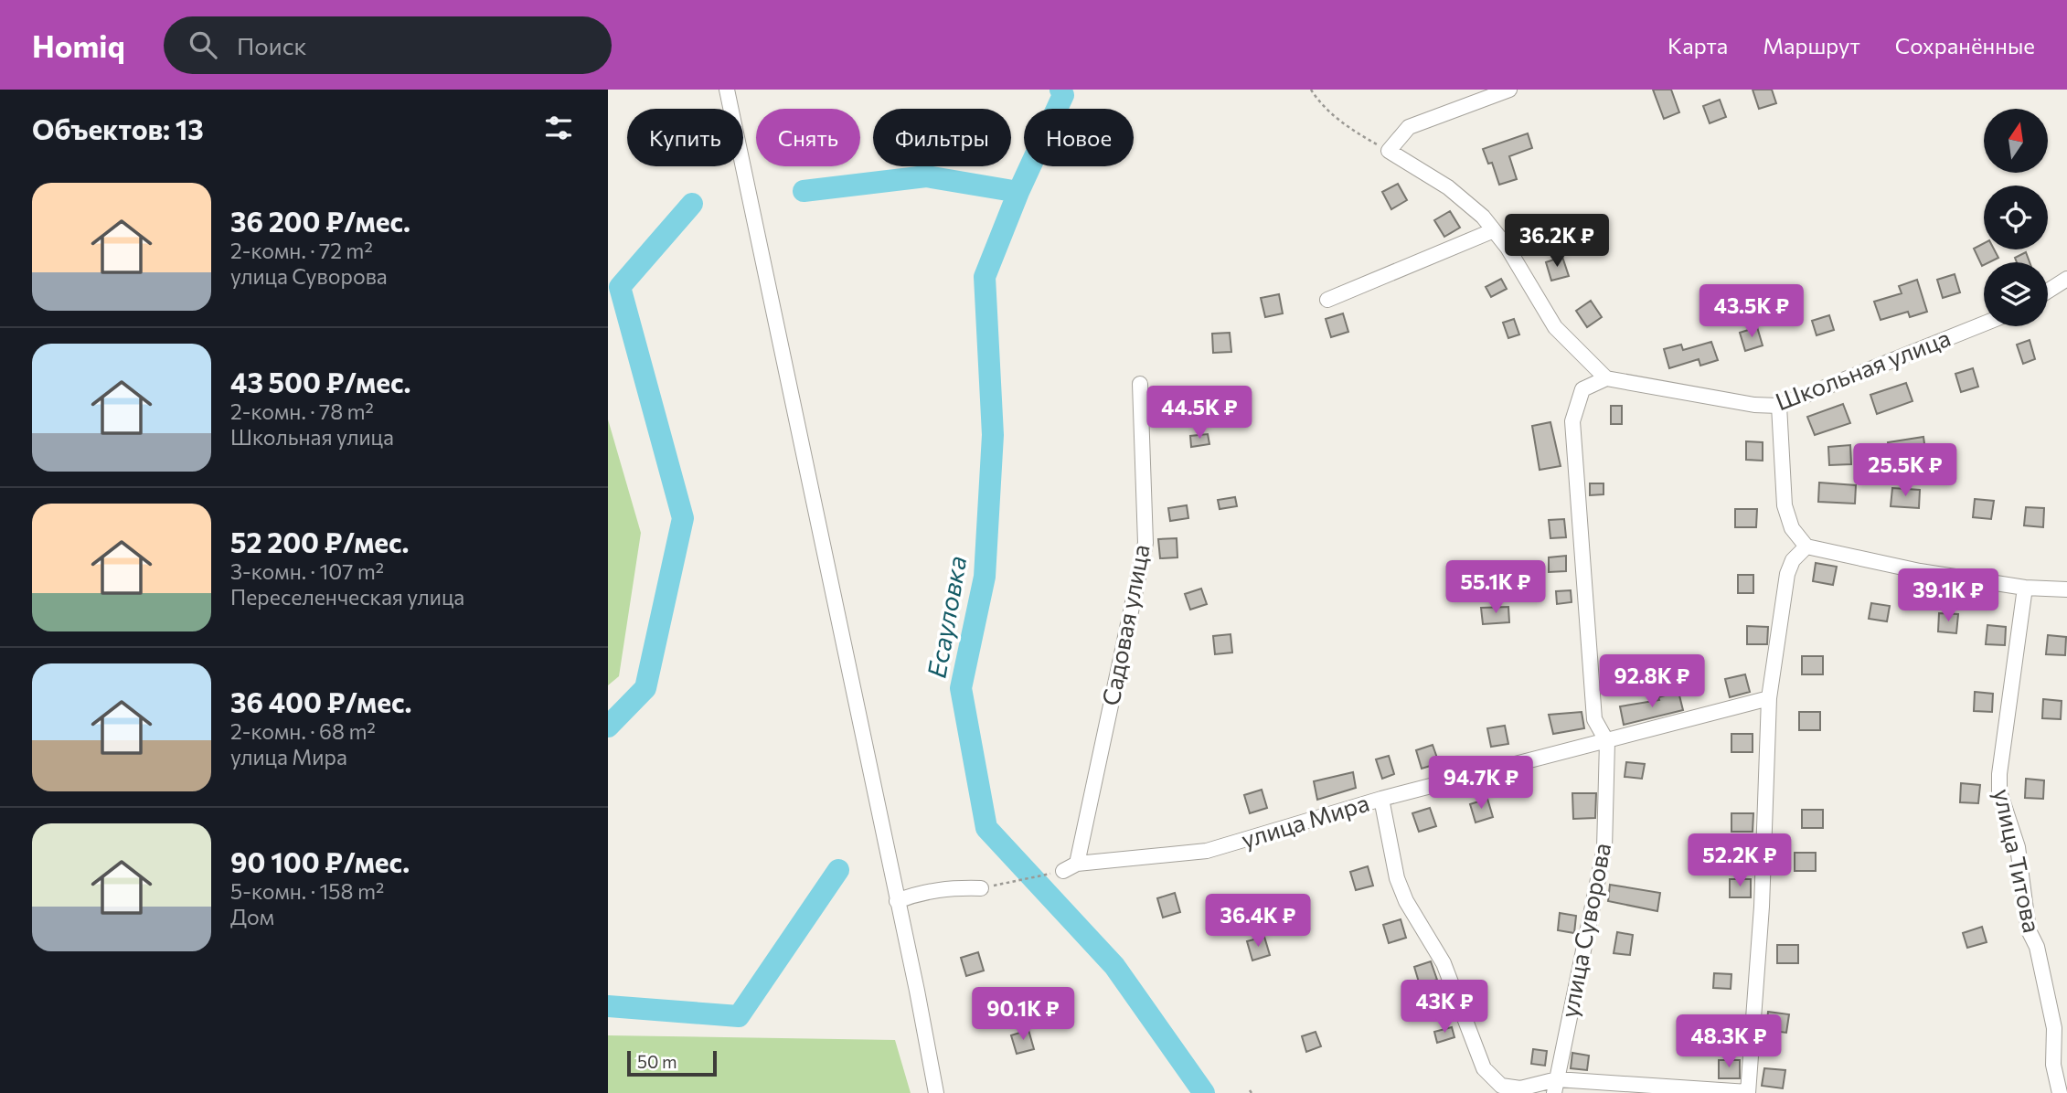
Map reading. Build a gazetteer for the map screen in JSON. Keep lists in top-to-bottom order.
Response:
{
  "streets": {
    "street": [
      "Школьная улица",
      "Садовая улица",
      "улица Мира",
      "улица Титова",
      "улица Суворова"
    ]
  },
  "crossings": [
    ["Школьная улица", "улица Суворова"],
    ["Садовая улица", "улица Мира"],
    ["улица Мира", "улица Суворова"]
  ],
  "water": ["Есауловка"],
  "scale_bar": "50 m",
  "north": "top",
  "page": {
    "header": "Homiq",
    "search": "Поиск",
    "nav": ["Карта", "Маршрут", "Сохранённые"],
    "heading": "Объектов: 13",
    "chip": [
      "Купить",
      "Снять",
      "Фильтры",
      "Новое"
    ],
    "list": [
      {
        "name": "36 200 ₽/мес.",
        "note": "2-комн. · 72 m² · улица Суворова"
      },
      {
        "name": "43 500 ₽/мес.",
        "note": "2-комн. · 78 m² · Школьная улица"
      },
      {
        "name": "52 200 ₽/мес.",
        "note": "3-комн. · 107 m² · Переселенческая улица"
      },
      {
        "name": "36 400 ₽/мес.",
        "note": "2-комн. · 68 m² · улица Мира"
      },
      {
        "name": "90 100 ₽/мес.",
        "note": "5-комн. · 158 m² · Дом"
      }
    ],
    "price": [
      "36.2K ₽",
      "43.5K ₽",
      "44.5K ₽",
      "25.5K ₽",
      "55.1K ₽",
      "39.1K ₽",
      "92.8K ₽",
      "94.7K ₽",
      "52.2K ₽",
      "36.4K ₽",
      "43K ₽",
      "90.1K ₽",
      "48.3K ₽"
    ],
    "scale": "50 m"
  }
}
